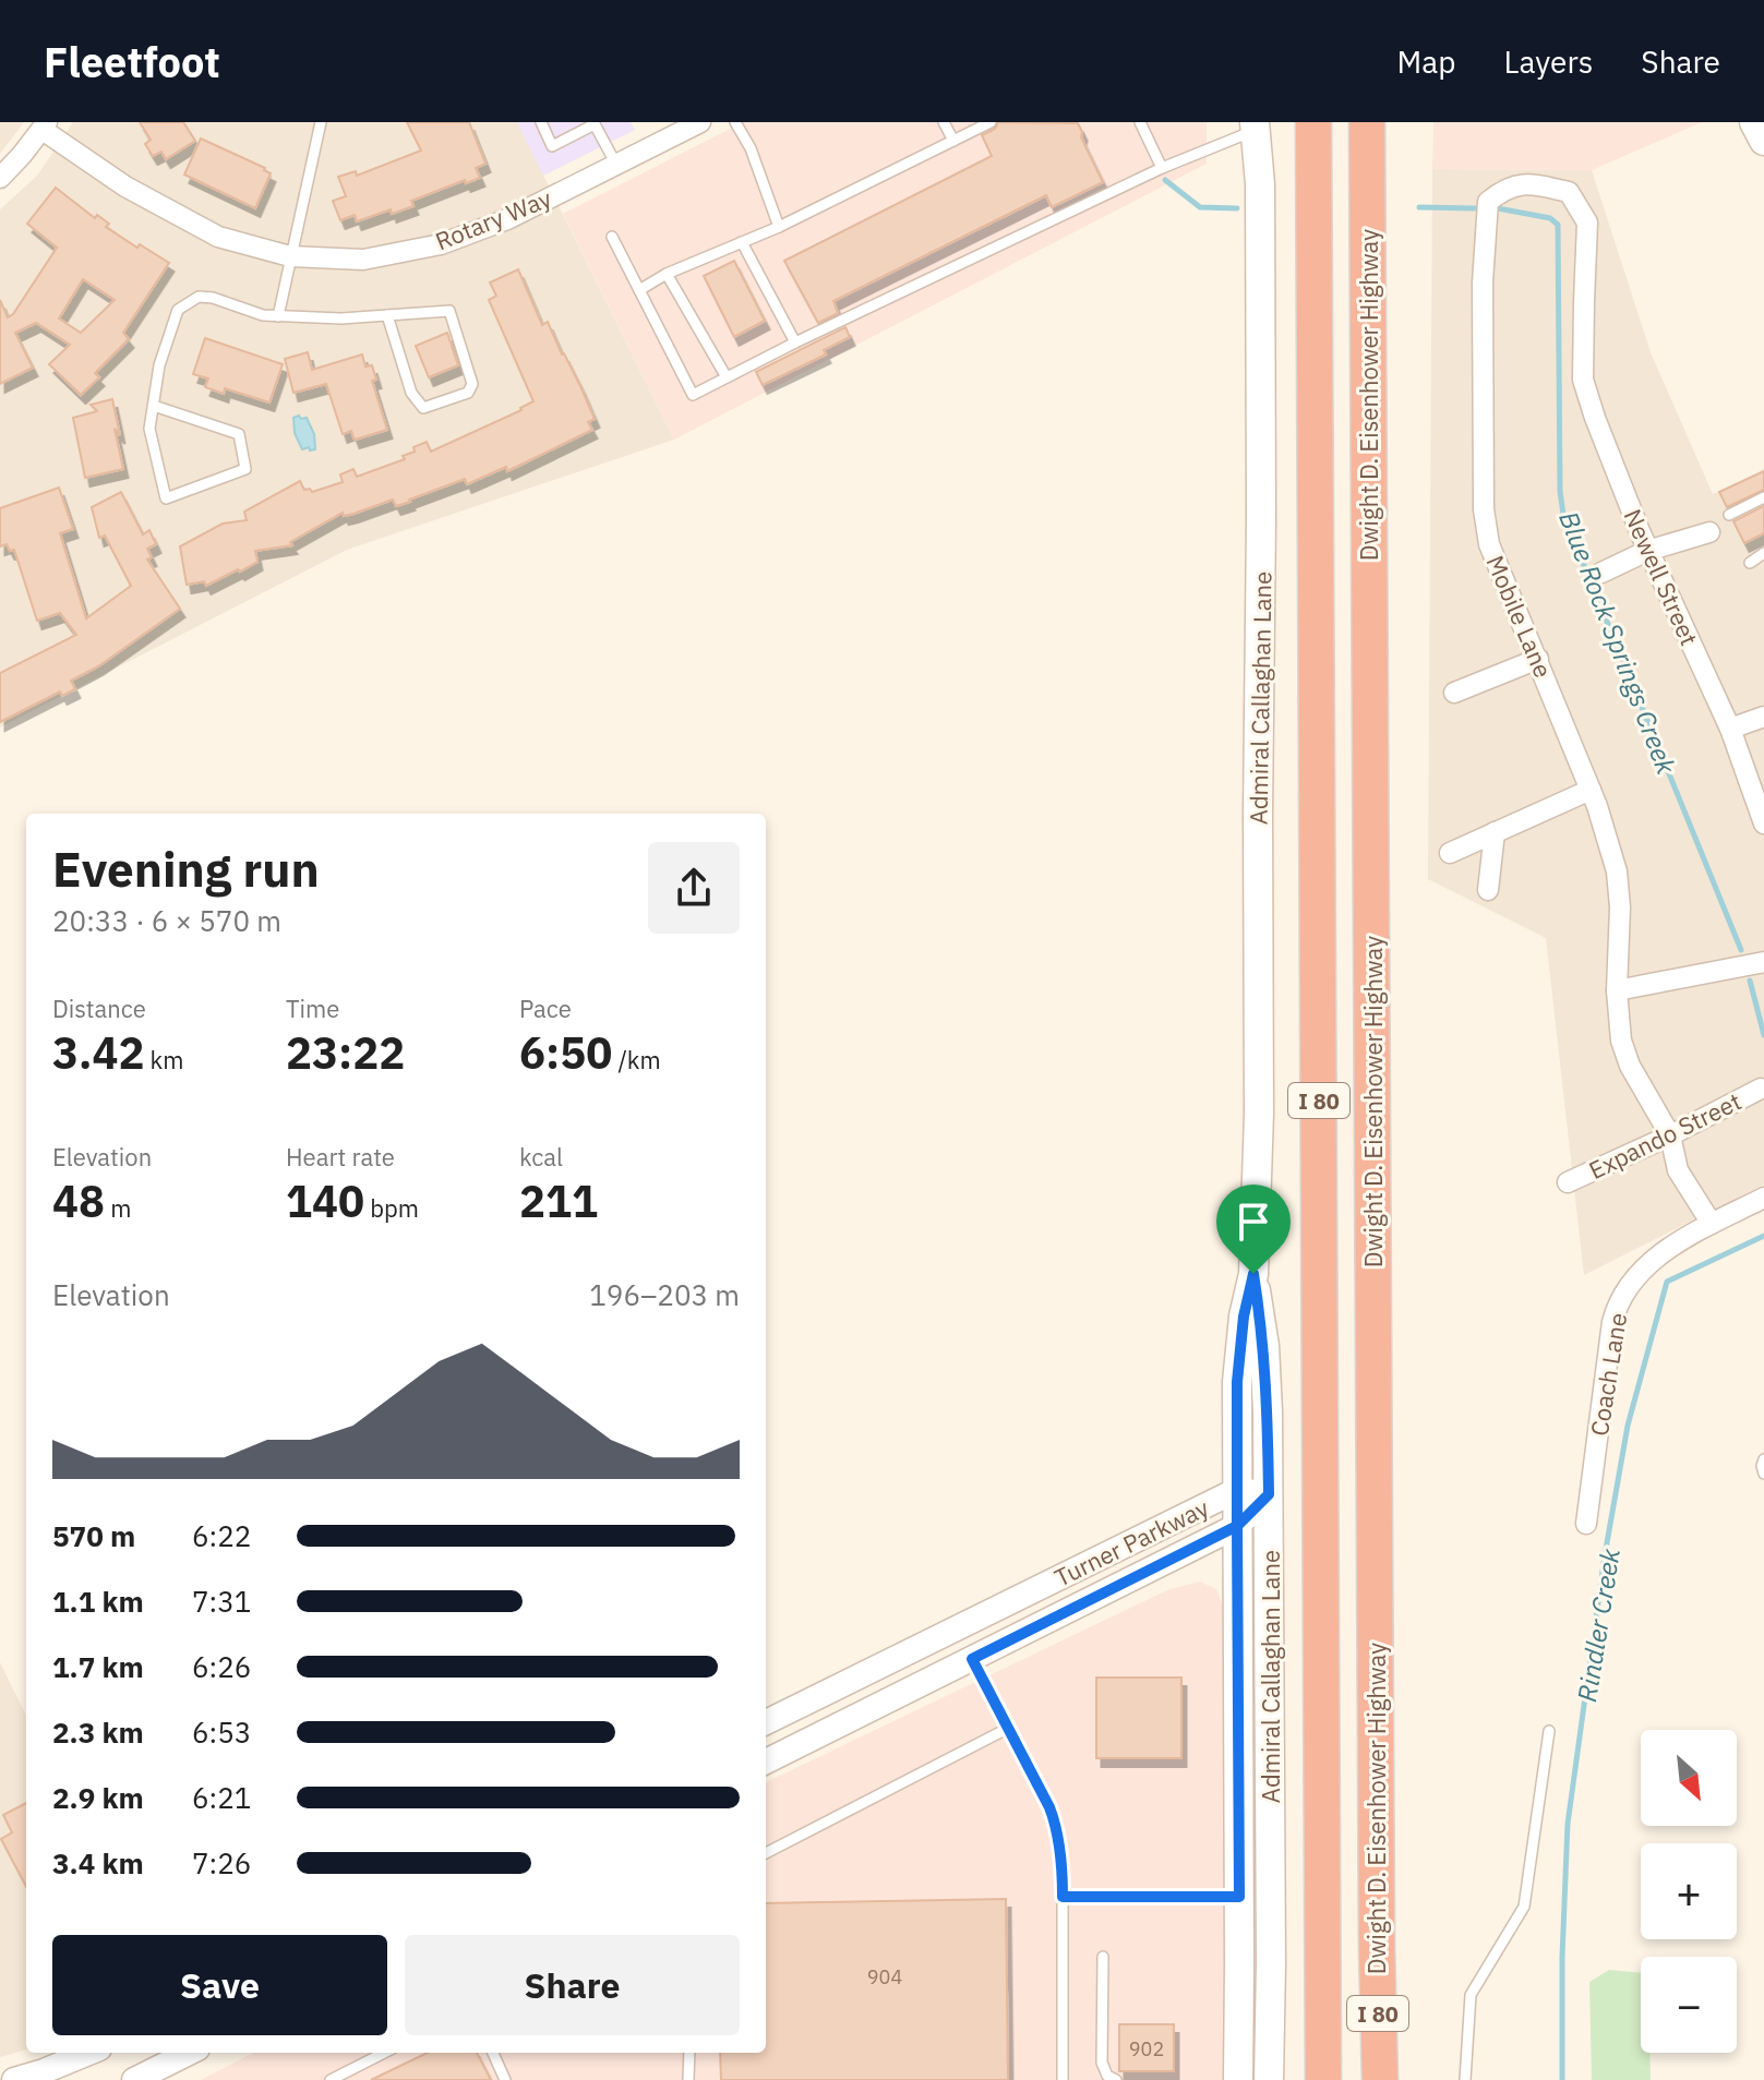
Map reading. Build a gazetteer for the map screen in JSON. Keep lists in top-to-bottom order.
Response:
{
  "streets": {
    "highway": ["Dwight D. Eisenhower Highway", "I 80"],
    "main road": ["Admiral Callaghan Lane"],
    "street": [
      "Rotary Way",
      "Newell Street",
      "Mobile Lane",
      "Expando Street",
      "Coach Lane",
      "Turner Parkway"
    ]
  },
  "crossings": [
    ["Newell Street", "Mobile Lane"],
    ["Mobile Lane", "Expando Street"],
    ["Mobile Lane", "Coach Lane"],
    ["Admiral Callaghan Lane", "Turner Parkway"]
  ],
  "water": ["Blue Rock Springs Creek", "Rindler Creek"],
  "house_numbers": ["904", "902"],
  "north": "bottom right",
  "page": {
    "header": "Fleetfoot",
    "nav": ["Map", "Layers", "Share"],
    "heading": ["Evening run", "20:33 · 6 × 570 m"],
    "stats": [
      ["Distance", "3.42 km"],
      ["Time", "23:22"],
      ["Pace", "6:50 /km"],
      ["Elevation", "48 m"],
      ["Heart rate", "140 bpm"],
      ["kcal", "211"]
    ],
    "chart": ["Elevation", "196–203 m"],
    "list": [
      {
        "name": "570 m",
        "note": "6:22"
      },
      {
        "name": "1.1 km",
        "note": "7:31"
      },
      {
        "name": "1.7 km",
        "note": "6:26"
      },
      {
        "name": "2.3 km",
        "note": "6:53"
      },
      {
        "name": "2.9 km",
        "note": "6:21"
      },
      {
        "name": "3.4 km",
        "note": "7:26"
      }
    ],
    "map_buttons": ["+", "−"],
    "buttons": ["Save", "Share"]
  }
}
